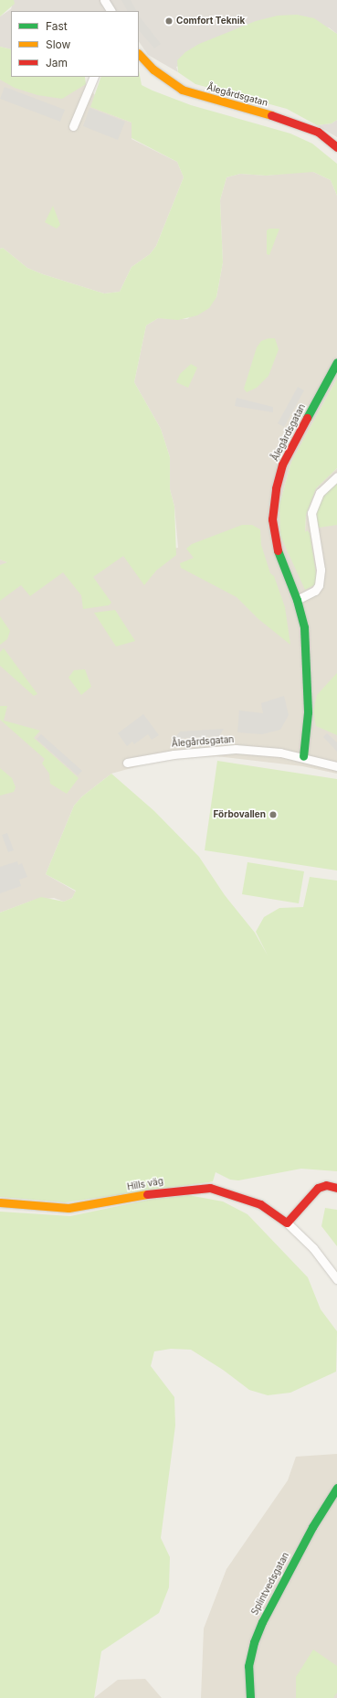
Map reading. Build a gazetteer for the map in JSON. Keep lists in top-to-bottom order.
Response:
{
  "streets": {
    "street": ["Ålegårdsgatan", "Hills väg", "Splintvedsgatan"]
  },
  "places": ["Comfort Teknik", "Förbovallen"],
  "legend": ["Fast", "Slow", "Jam"]
}
